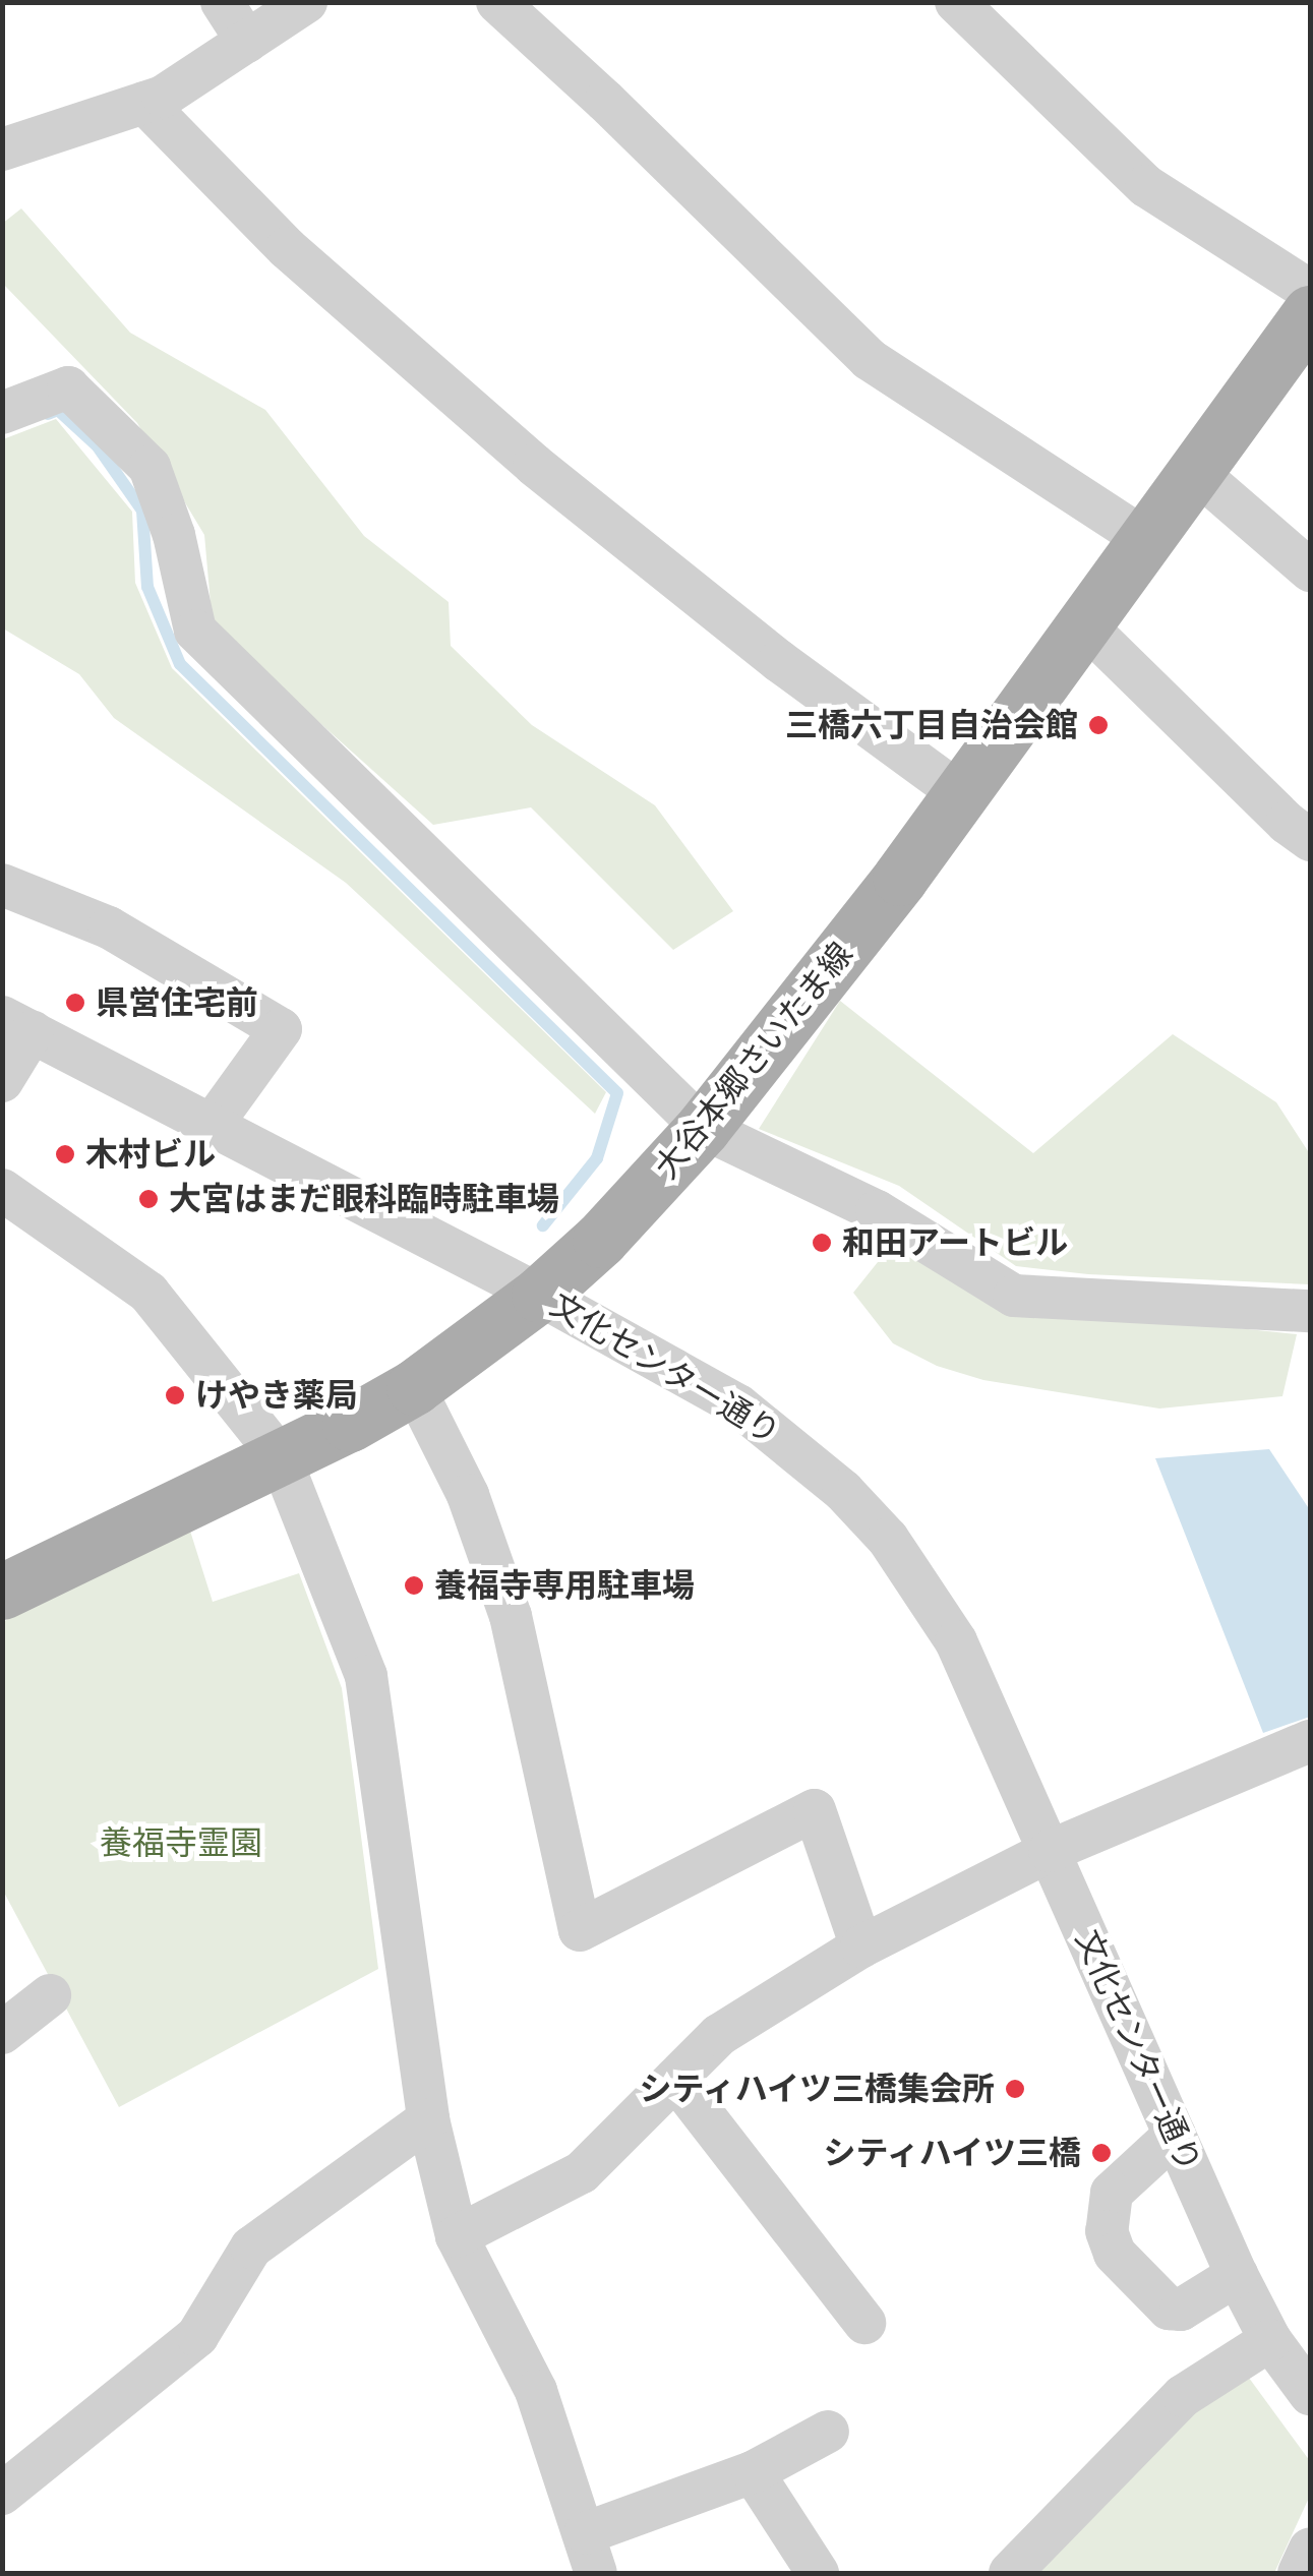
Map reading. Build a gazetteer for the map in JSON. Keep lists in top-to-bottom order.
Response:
{
  "streets": {
    "main road": ["大谷本郷さいたま線"],
    "street": ["文化センター通り"]
  },
  "crossings": [
    ["大谷本郷さいたま線", "文化センター通り"]
  ],
  "parks": ["養福寺霊園"],
  "places": [
    "三橋六丁目自治会館",
    "県営住宅前",
    "木村ビル",
    "大宮はまだ眼科臨時駐車場",
    "和田アートビル",
    "けやき薬局",
    "養福寺専用駐車場",
    "シティハイツ三橋集会所",
    "シティハイツ三橋"
  ]
}
